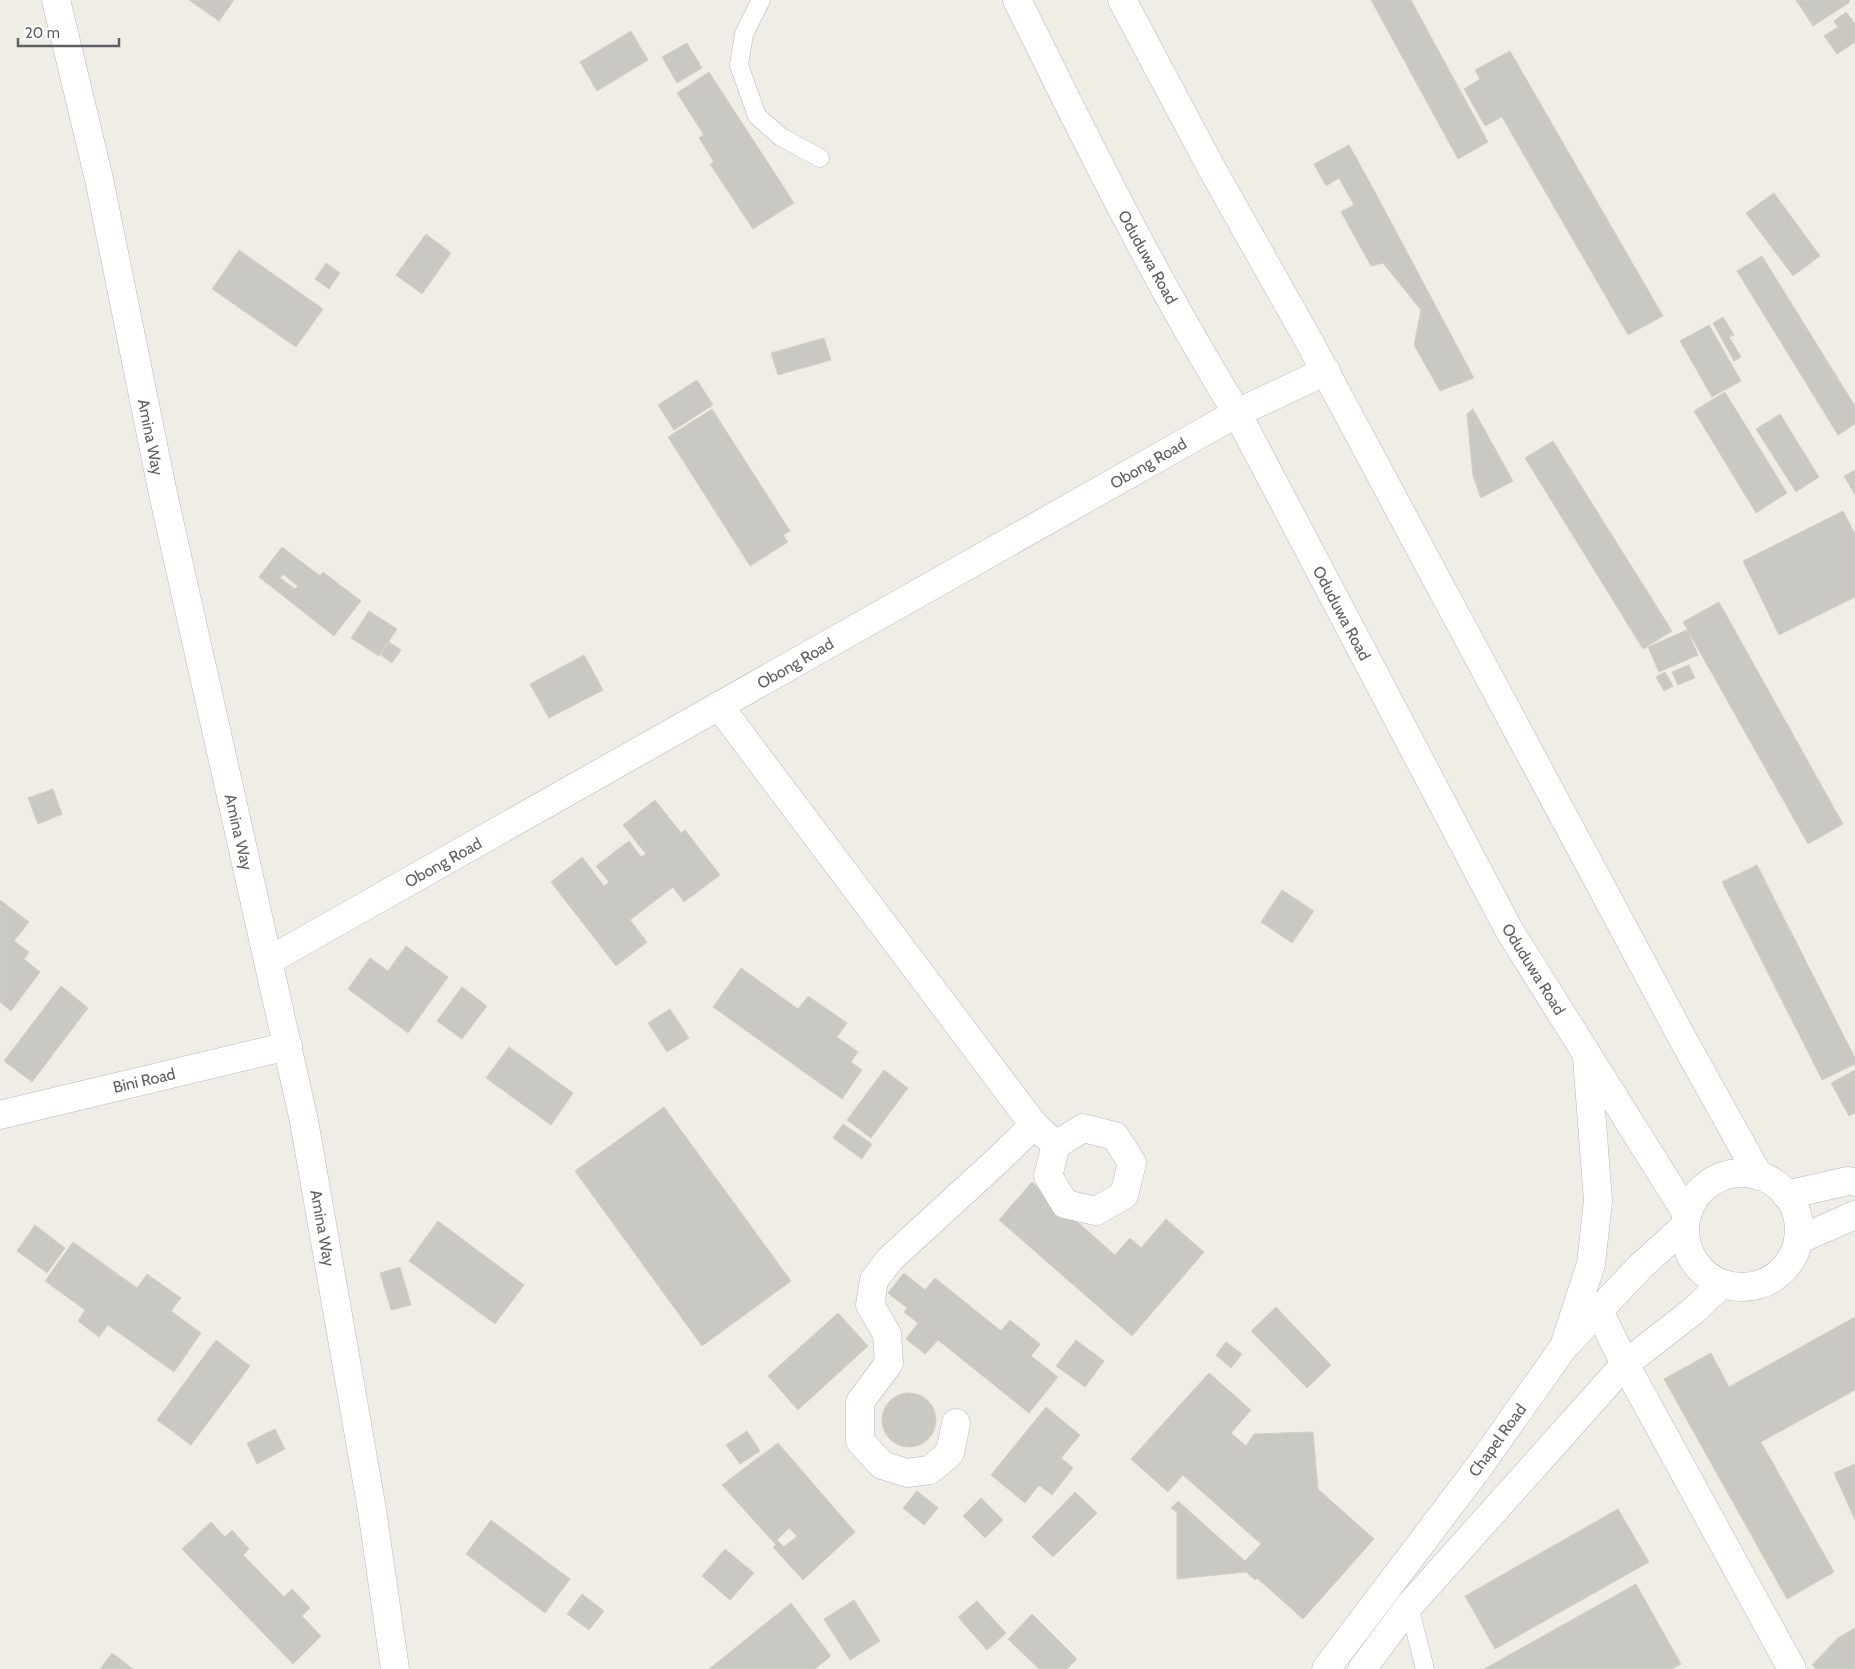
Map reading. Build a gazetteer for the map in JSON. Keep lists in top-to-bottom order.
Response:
{
  "streets": {
    "street": [
      "Oduduwa Road",
      "Amina Way",
      "Obong Road",
      "Bini Road",
      "Chapel Road"
    ]
  },
  "crossings": [
    ["Oduduwa Road", "Obong Road"],
    ["Oduduwa Road", "Chapel Road"],
    ["Amina Way", "Obong Road"],
    ["Amina Way", "Bini Road"]
  ],
  "scale_bar": "20 m"
}
